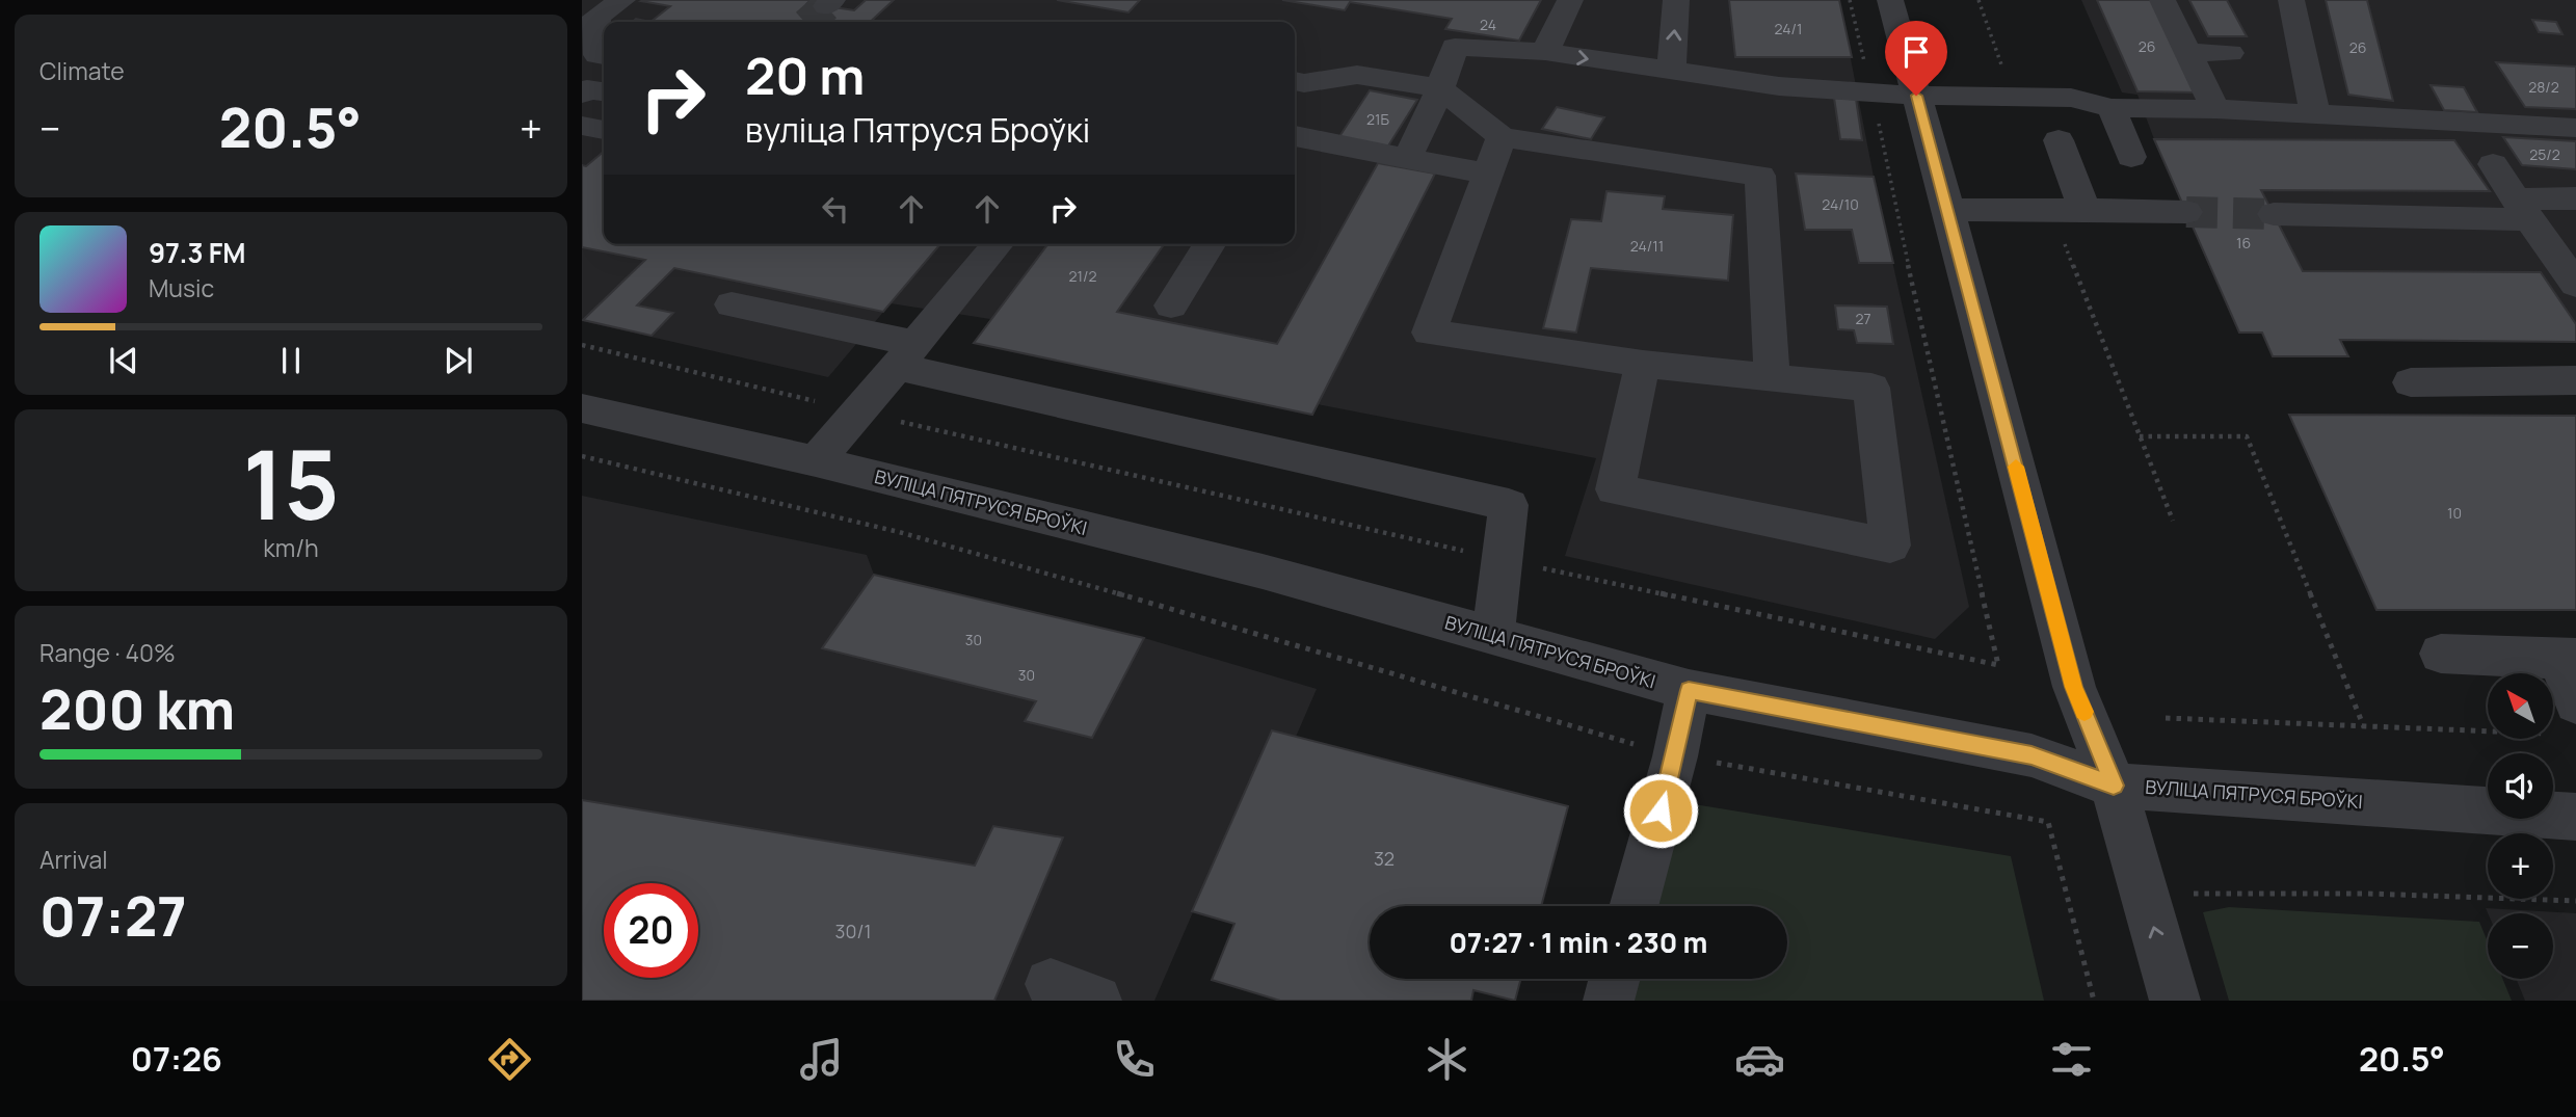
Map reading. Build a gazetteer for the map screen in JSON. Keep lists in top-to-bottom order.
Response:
{
  "streets": {
    "street": ["ВУЛІЦА ПЯТРУСЯ БРОЎКІ"]
  },
  "house_numbers": [
    "24",
    "24/1",
    "26",
    "26",
    "28/2",
    "21Б",
    "25/2",
    "24/10",
    "16",
    "24/11",
    "21/2",
    "27",
    "10",
    "30",
    "30",
    "32",
    "30/1"
  ],
  "north": "top left",
  "page": {
    "tile": [
      "Climate",
      ["15", "km/h"],
      ["Range · 40%", "200 km"],
      ["Arrival", "07:27"]
    ],
    "turn": ["20 m", "вуліца Пятруся Броўкі"],
    "heat": ["−", "20.5°", "+"],
    "song": ["97.3 FM", "Music"],
    "map_buttons": ["+", "−"],
    "limit": "20",
    "trip": "07:27 · 1 min · 230 m",
    "tabs": ["07:26", "20.5°"]
  }
}
